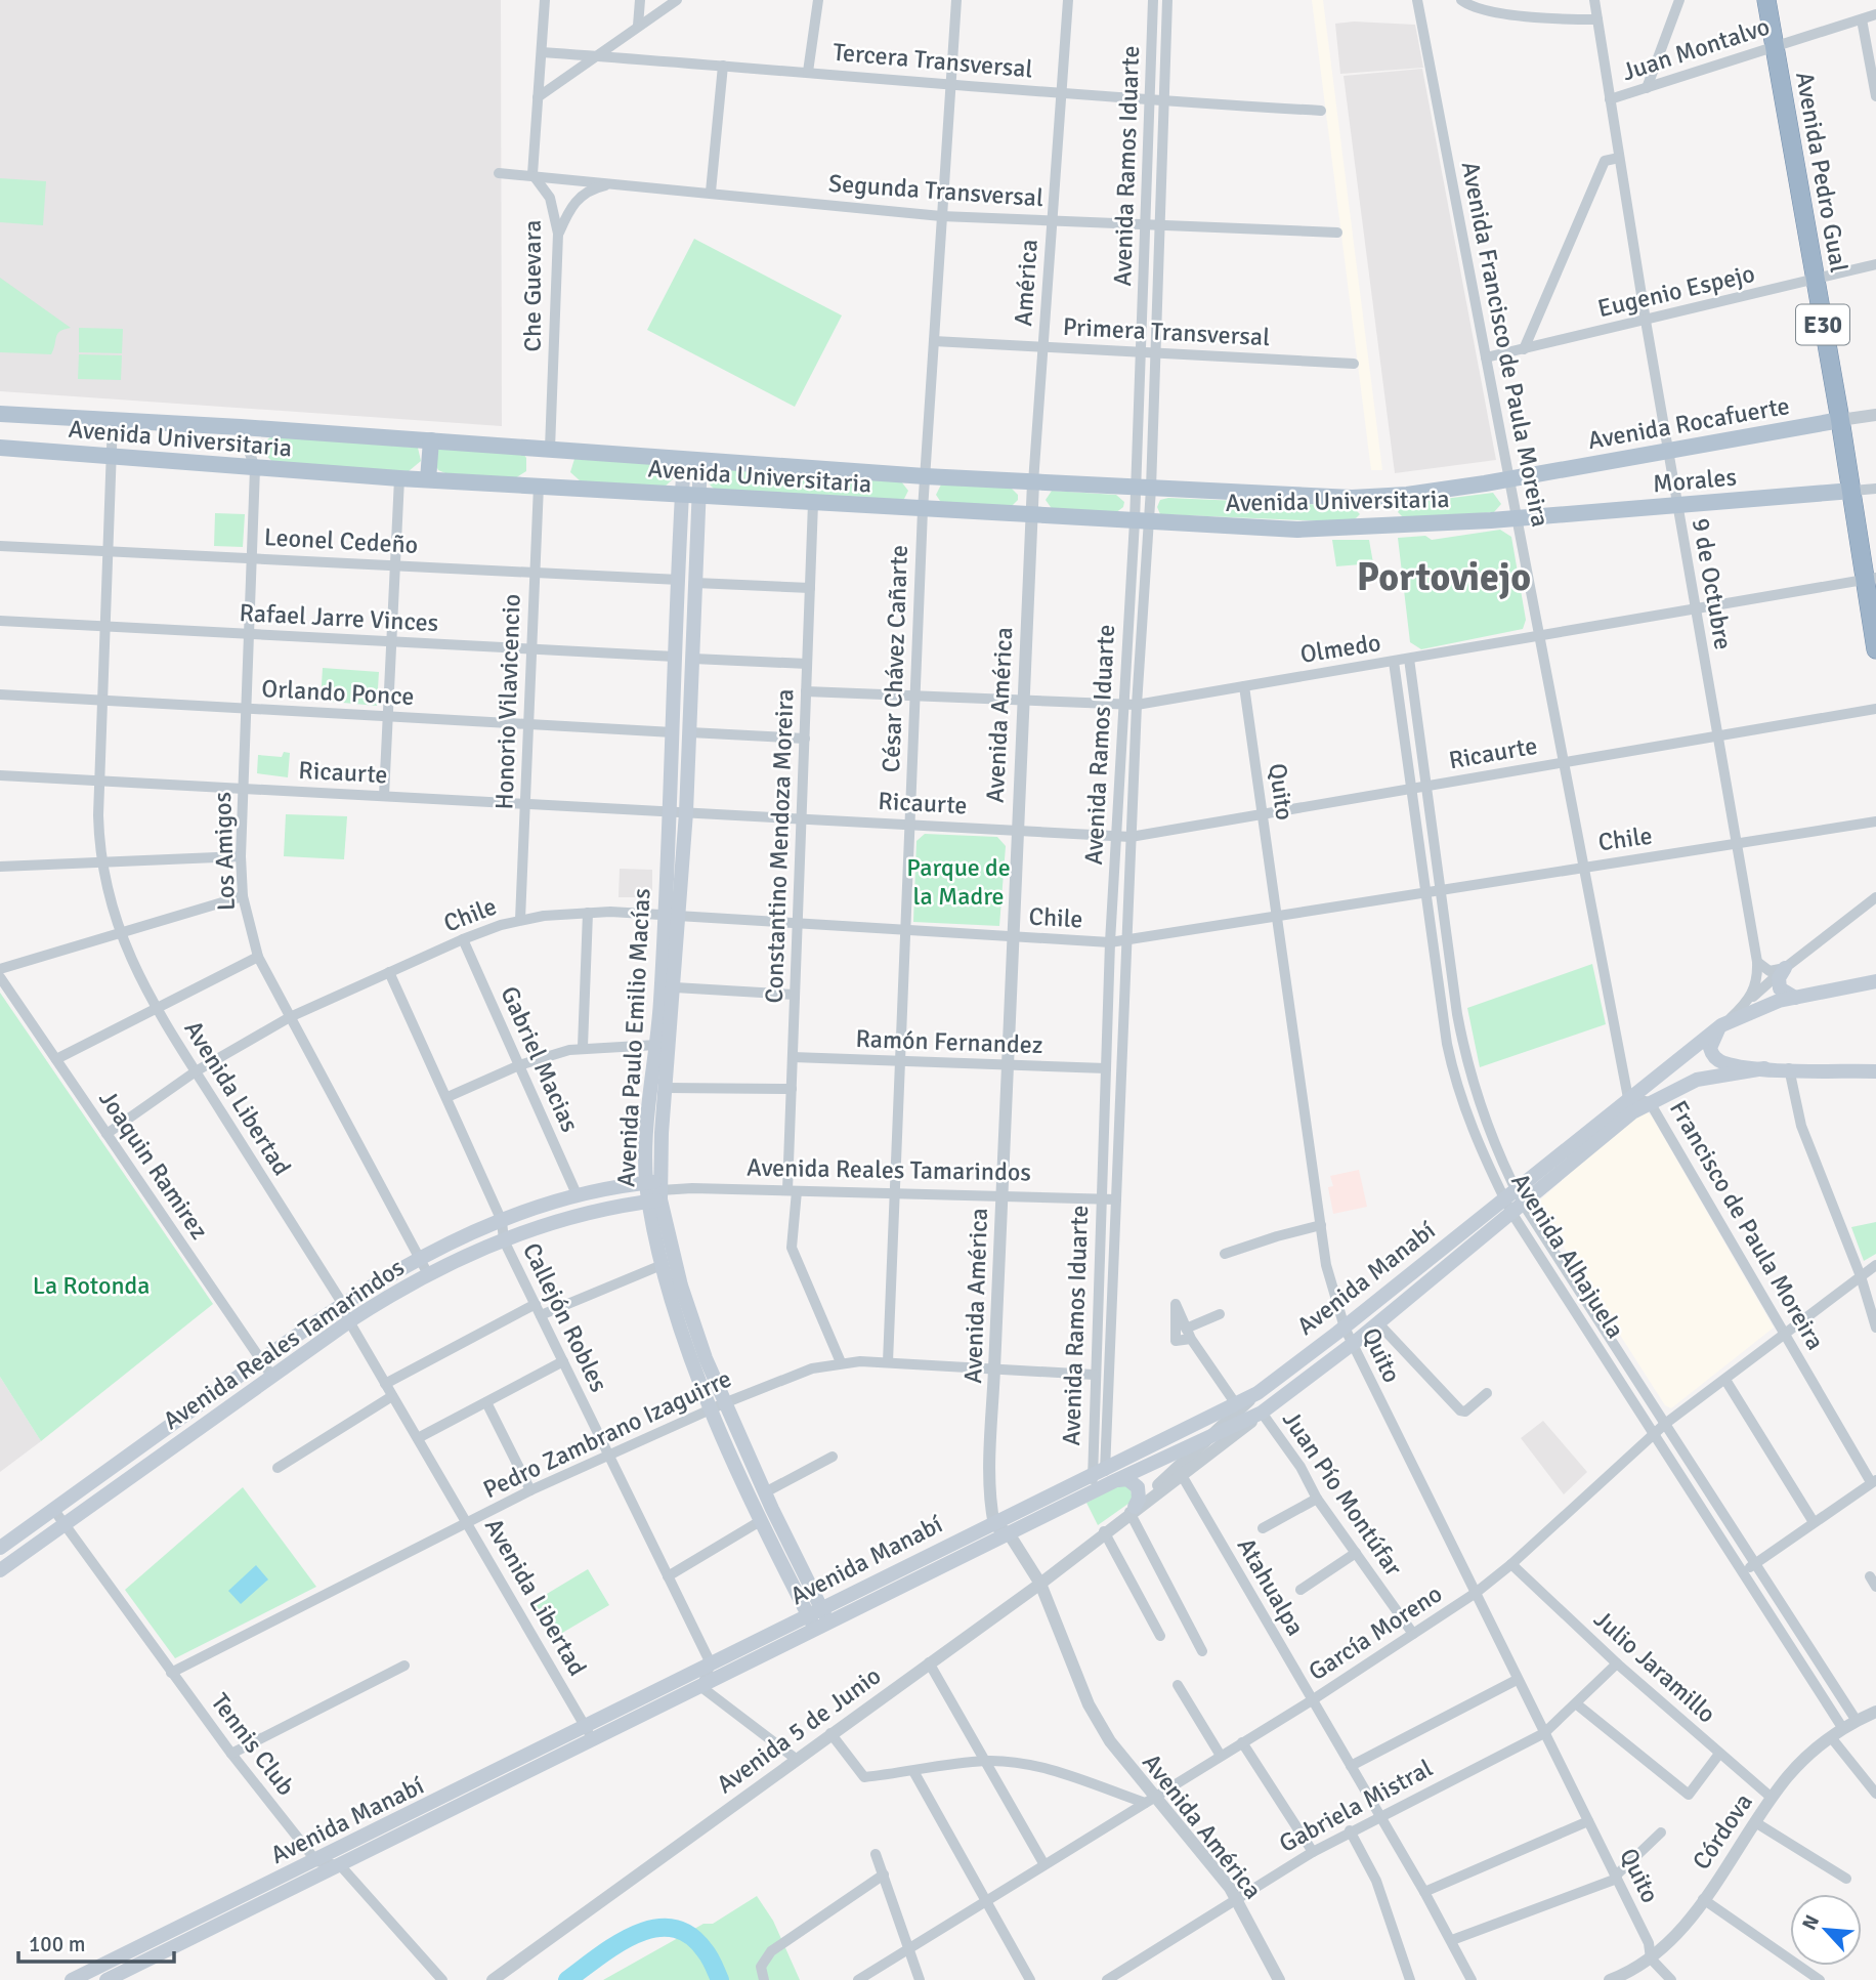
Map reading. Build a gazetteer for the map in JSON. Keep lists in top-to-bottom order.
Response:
{
  "streets": {
    "highway": ["Avenida Pedro Gual", "E30"],
    "main road": [
      "Avenida Rocafuerte",
      "Avenida Universitaria",
      "Morales",
      "Avenida Paulo Emilio Macías",
      "Avenida Reales Tamarindos",
      "Avenida Manabí"
    ],
    "street": [
      "Juan Montalvo",
      "Tercera Transversal",
      "Avenida Ramos Iduarte",
      "Segunda Transversal",
      "América",
      "Che Guevara",
      "Eugenio Espejo",
      "Primera Transversal",
      "Avenida Francisco de Paula Moreira",
      "Leonel Cedeño",
      "9 de Octubre",
      "Rafael Jarre Vinces",
      "Olmedo",
      "César Chávez Cañarte",
      "Orlando Ponce",
      "Honorio Vilavicencio",
      "Avenida América",
      "Ricaurte",
      "Quito",
      "Chile",
      "Constantino Mendoza Moreira",
      "Los Amigos",
      "Ramón Fernandez",
      "Gabriel Macias",
      "Avenida Libertad",
      "Joaquin Ramirez",
      "Francisco de Paula Moreira",
      "Avenida Alhajuela",
      "Callejón Robles",
      "Pedro Zambrano Izaguirre",
      "Juan Pío Montúfar",
      "Atahualpa",
      "García Moreno",
      "Julio Jaramillo",
      "Avenida 5 de Junio",
      "Tennis Club",
      "Gabriela Mistral",
      "Córdova"
    ]
  },
  "crossings": [
    ["Juan Montalvo", "Avenida Pedro Gual"],
    ["Juan Montalvo", "9 de Octubre"],
    ["Tercera Transversal", "Avenida Ramos Iduarte"],
    ["Tercera Transversal", "América"],
    ["Tercera Transversal", "César Chávez Cañarte"],
    ["Avenida Ramos Iduarte", "Segunda Transversal"],
    ["Avenida Ramos Iduarte", "Primera Transversal"],
    ["Avenida Ramos Iduarte", "Avenida Universitaria"],
    ["Avenida Ramos Iduarte", "Olmedo"],
    ["Avenida Ramos Iduarte", "Ricaurte"],
    ["Avenida Ramos Iduarte", "Chile"],
    ["Avenida Ramos Iduarte", "Ramón Fernandez"],
    ["Avenida Ramos Iduarte", "Avenida Reales Tamarindos"],
    ["Avenida Ramos Iduarte", "Avenida Manabí"],
    ["Avenida Ramos Iduarte", "Pedro Zambrano Izaguirre"],
    ["Avenida Pedro Gual", "Eugenio Espejo"],
    ["Avenida Pedro Gual", "Avenida Rocafuerte"],
    ["Avenida Pedro Gual", "Morales"],
    ["Avenida Pedro Gual", "Olmedo"],
    ["Segunda Transversal", "América"],
    ["Segunda Transversal", "Che Guevara"],
    ["Segunda Transversal", "César Chávez Cañarte"],
    ["América", "Primera Transversal"],
    ["América", "Avenida Universitaria"],
    ["América", "Avenida América"],
    ["Che Guevara", "Avenida Universitaria"],
    ["Eugenio Espejo", "Avenida Francisco de Paula Moreira"],
    ["Eugenio Espejo", "9 de Octubre"],
    ["Primera Transversal", "César Chávez Cañarte"],
    ["Avenida Francisco de Paula Moreira", "Avenida Rocafuerte"],
    ["Avenida Francisco de Paula Moreira", "Avenida Universitaria"],
    ["Avenida Francisco de Paula Moreira", "Morales"],
    ["Avenida Francisco de Paula Moreira", "Olmedo"],
    ["Avenida Francisco de Paula Moreira", "Ricaurte"],
    ["Avenida Francisco de Paula Moreira", "Chile"],
    ["Avenida Francisco de Paula Moreira", "Francisco de Paula Moreira"],
    ["Avenida Rocafuerte", "Avenida Universitaria"],
    ["Avenida Rocafuerte", "9 de Octubre"],
    ["Avenida Universitaria", "Morales"],
    ["Avenida Universitaria", "César Chávez Cañarte"],
    ["Avenida Universitaria", "Honorio Vilavicencio"],
    ["Avenida Universitaria", "Avenida América"],
    ["Avenida Universitaria", "Constantino Mendoza Moreira"],
    ["Avenida Universitaria", "Los Amigos"],
    ["Avenida Universitaria", "Avenida Paulo Emilio Macías"],
    ["Avenida Universitaria", "Avenida Libertad"],
    ["Morales", "9 de Octubre"],
    ["Leonel Cedeño", "Honorio Vilavicencio"],
    ["Leonel Cedeño", "Los Amigos"],
    ["Leonel Cedeño", "Avenida Paulo Emilio Macías"],
    ["Leonel Cedeño", "Avenida Libertad"],
    ["9 de Octubre", "Olmedo"],
    ["9 de Octubre", "Ricaurte"],
    ["9 de Octubre", "Chile"],
    ["Rafael Jarre Vinces", "Honorio Vilavicencio"],
    ["Rafael Jarre Vinces", "Los Amigos"],
    ["Rafael Jarre Vinces", "Avenida Paulo Emilio Macías"],
    ["Rafael Jarre Vinces", "Avenida Libertad"],
    ["Olmedo", "César Chávez Cañarte"],
    ["Olmedo", "Avenida América"],
    ["Olmedo", "Quito"],
    ["Olmedo", "Constantino Mendoza Moreira"],
    ["Olmedo", "Avenida Alhajuela"],
    ["César Chávez Cañarte", "Ricaurte"],
    ["César Chávez Cañarte", "Chile"],
    ["César Chávez Cañarte", "Ramón Fernandez"],
    ["César Chávez Cañarte", "Avenida Reales Tamarindos"],
    ["César Chávez Cañarte", "Pedro Zambrano Izaguirre"],
    ["Orlando Ponce", "Honorio Vilavicencio"],
    ["Orlando Ponce", "Los Amigos"],
    ["Orlando Ponce", "Avenida Paulo Emilio Macías"],
    ["Orlando Ponce", "Avenida Libertad"],
    ["Honorio Vilavicencio", "Ricaurte"],
    ["Honorio Vilavicencio", "Chile"],
    ["Avenida América", "Ricaurte"],
    ["Avenida América", "Chile"],
    ["Avenida América", "Ramón Fernandez"],
    ["Avenida América", "Avenida Reales Tamarindos"],
    ["Avenida América", "Avenida Manabí"],
    ["Avenida América", "Pedro Zambrano Izaguirre"],
    ["Avenida América", "García Moreno"],
    ["Avenida América", "Avenida 5 de Junio"],
    ["Avenida América", "Gabriela Mistral"],
    ["Ricaurte", "Quito"],
    ["Ricaurte", "Constantino Mendoza Moreira"],
    ["Ricaurte", "Los Amigos"],
    ["Ricaurte", "Avenida Paulo Emilio Macías"],
    ["Ricaurte", "Avenida Libertad"],
    ["Ricaurte", "Avenida Alhajuela"],
    ["Quito", "Chile"],
    ["Quito", "Avenida Manabí"],
    ["Quito", "García Moreno"],
    ["Quito", "Gabriela Mistral"],
    ["Quito", "Córdova"],
    ["Chile", "Constantino Mendoza Moreira"],
    ["Chile", "Los Amigos"],
    ["Chile", "Avenida Paulo Emilio Macías"],
    ["Chile", "Gabriel Macias"],
    ["Chile", "Avenida Libertad"],
    ["Chile", "Joaquin Ramirez"],
    ["Chile", "Francisco de Paula Moreira"],
    ["Chile", "Avenida Alhajuela"],
    ["Chile", "Callejón Robles"],
    ["Constantino Mendoza Moreira", "Ramón Fernandez"],
    ["Constantino Mendoza Moreira", "Avenida Reales Tamarindos"],
    ["Constantino Mendoza Moreira", "Pedro Zambrano Izaguirre"],
    ["Los Amigos", "Avenida Reales Tamarindos"],
    ["Avenida Paulo Emilio Macías", "Avenida Reales Tamarindos"],
    ["Avenida Paulo Emilio Macías", "Avenida Manabí"],
    ["Avenida Paulo Emilio Macías", "Pedro Zambrano Izaguirre"],
    ["Gabriel Macias", "Avenida Reales Tamarindos"],
    ["Avenida Libertad", "Avenida Reales Tamarindos"],
    ["Avenida Libertad", "Avenida Manabí"],
    ["Avenida Libertad", "Pedro Zambrano Izaguirre"],
    ["Joaquin Ramirez", "Avenida Reales Tamarindos"],
    ["Avenida Reales Tamarindos", "Callejón Robles"],
    ["Avenida Reales Tamarindos", "Tennis Club"],
    ["Francisco de Paula Moreira", "Avenida Manabí"],
    ["Francisco de Paula Moreira", "García Moreno"],
    ["Avenida Alhajuela", "Avenida Manabí"],
    ["Avenida Alhajuela", "García Moreno"],
    ["Avenida Alhajuela", "Córdova"],
    ["Avenida Manabí", "Callejón Robles"],
    ["Avenida Manabí", "Juan Pío Montúfar"],
    ["Avenida Manabí", "Avenida 5 de Junio"],
    ["Avenida Manabí", "Tennis Club"],
    ["Callejón Robles", "Pedro Zambrano Izaguirre"],
    ["Pedro Zambrano Izaguirre", "Tennis Club"],
    ["Juan Pío Montúfar", "García Moreno"],
    ["Juan Pío Montúfar", "Avenida 5 de Junio"],
    ["Atahualpa", "García Moreno"],
    ["Atahualpa", "Avenida 5 de Junio"],
    ["Atahualpa", "Gabriela Mistral"],
    ["García Moreno", "Julio Jaramillo"],
    ["Julio Jaramillo", "Gabriela Mistral"],
    ["Julio Jaramillo", "Córdova"]
  ],
  "districts": ["Portoviejo"],
  "parks": ["Parque de la Madre", "La Rotonda"],
  "scale_bar": "100 m",
  "north": "top left"
}
